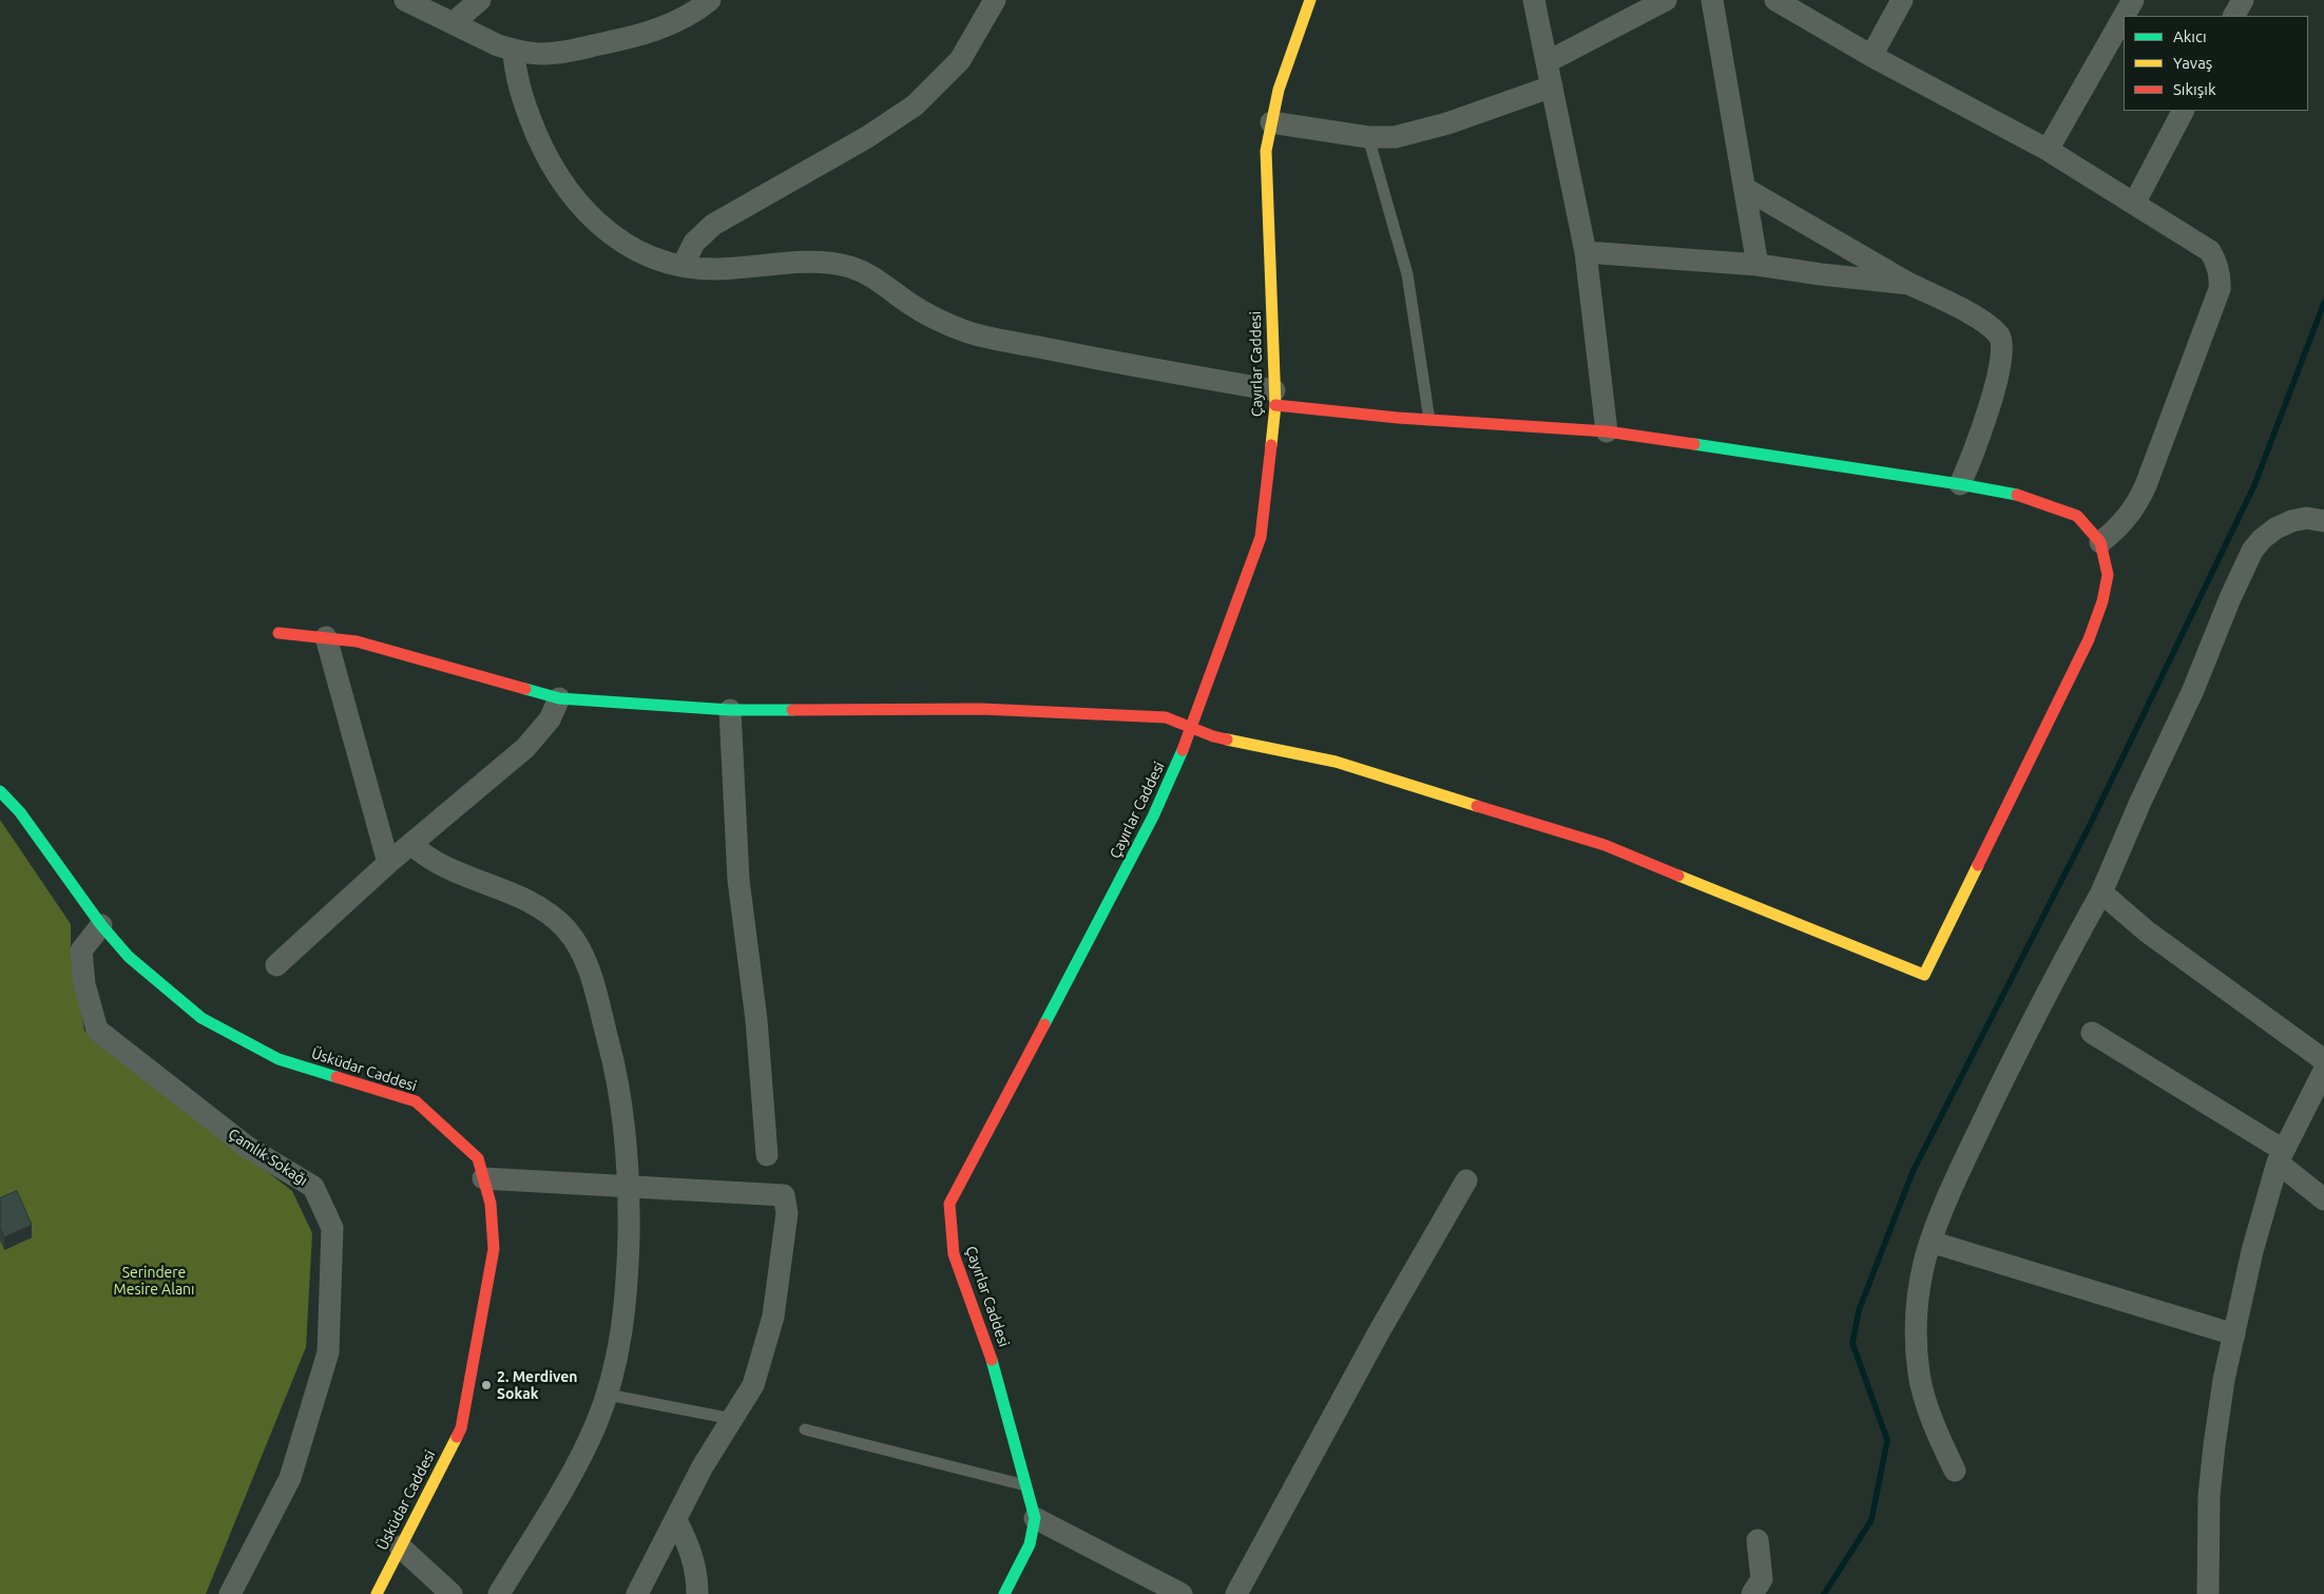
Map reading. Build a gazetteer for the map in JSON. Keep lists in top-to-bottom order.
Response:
{
  "streets": {
    "street": ["Çayırlar Caddesi", "Üsküdar Caddesi", "Çamlık Sokağı"]
  },
  "crossings": [
    ["Üsküdar Caddesi", "Çamlık Sokağı"]
  ],
  "parks": ["Serindere Mesire Alanı"],
  "places": ["2. Merdiven Sokak"],
  "legend": ["Akıcı", "Yavaş", "Sıkışık"]
}
